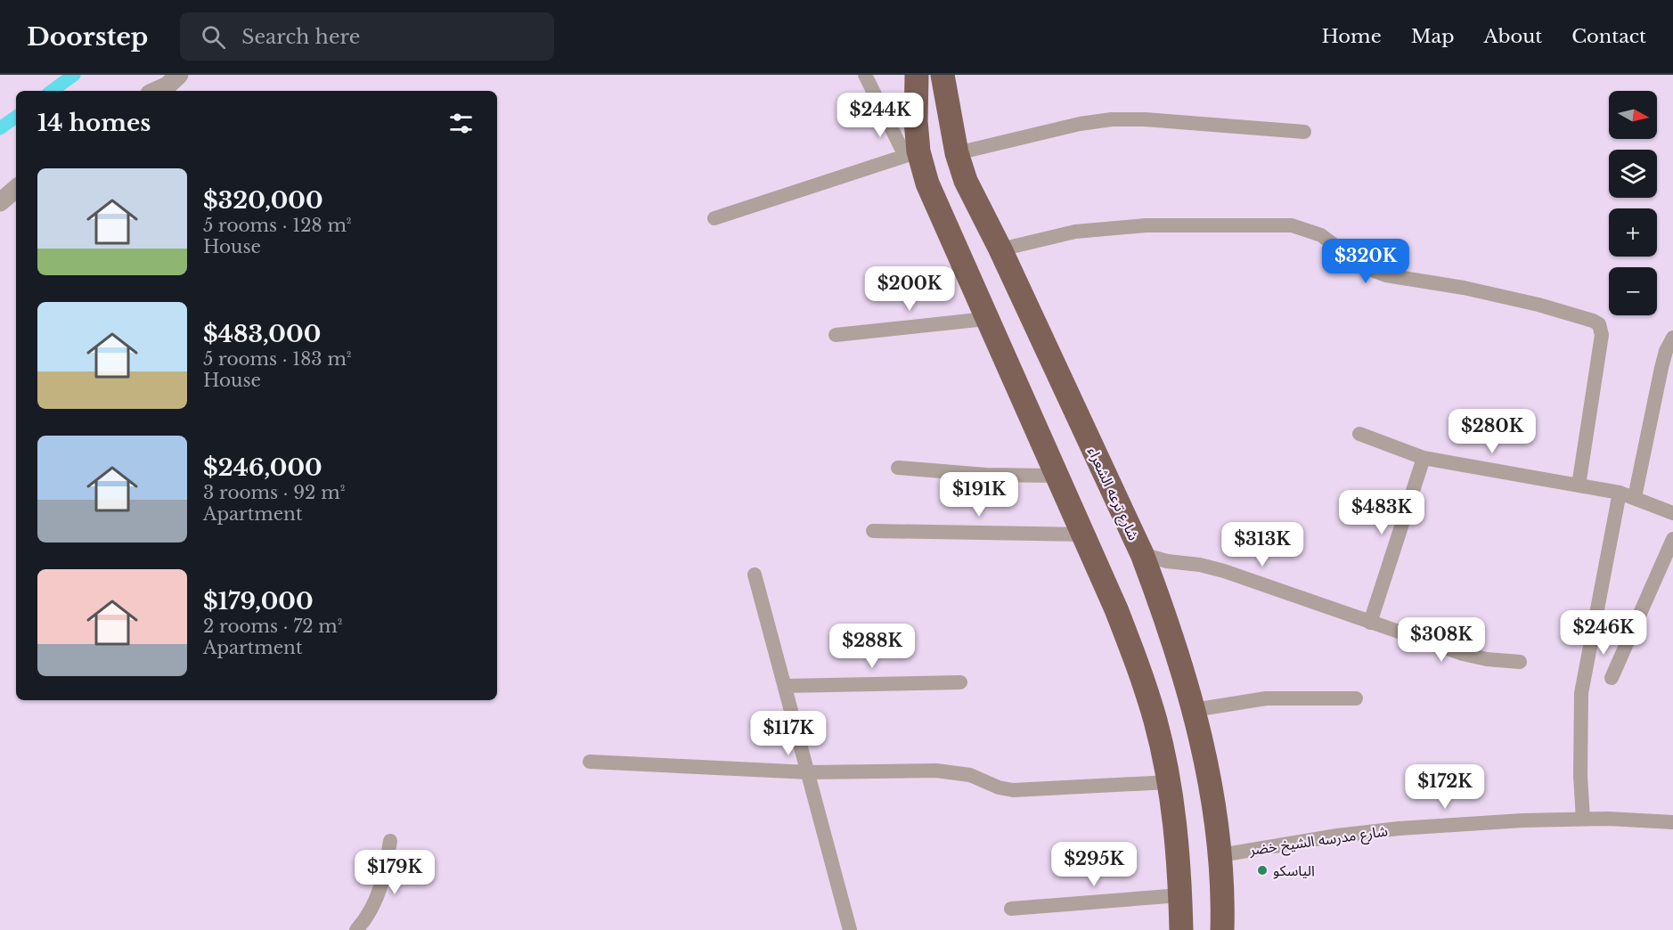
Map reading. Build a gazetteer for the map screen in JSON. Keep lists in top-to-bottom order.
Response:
{
  "streets": {
    "highway": ["شارع ترعه الشعراء"],
    "street": ["شارع مدرسه الشيخ خضر"]
  },
  "crossings": [
    ["شارع ترعه الشعراء", "شارع مدرسه الشيخ خضر"]
  ],
  "places": ["الياسكو"],
  "north": "right",
  "page": {
    "header": "Doorstep",
    "search": "Search here",
    "nav": [
      "Home",
      "Map",
      "About",
      "Contact"
    ],
    "map_buttons": ["+", "−"],
    "heading": "14 homes",
    "price": [
      "$244K",
      "$320K",
      "$200K",
      "$280K",
      "$191K",
      "$483K",
      "$313K",
      "$246K",
      "$308K",
      "$288K",
      "$117K",
      "$172K",
      "$295K",
      "$179K"
    ],
    "list": [
      {
        "name": "$320,000",
        "note": "5 rooms · 128 m² · House"
      },
      {
        "name": "$483,000",
        "note": "5 rooms · 183 m² · House"
      },
      {
        "name": "$246,000",
        "note": "3 rooms · 92 m² · Apartment"
      },
      {
        "name": "$179,000",
        "note": "2 rooms · 72 m² · Apartment"
      }
    ]
  }
}
